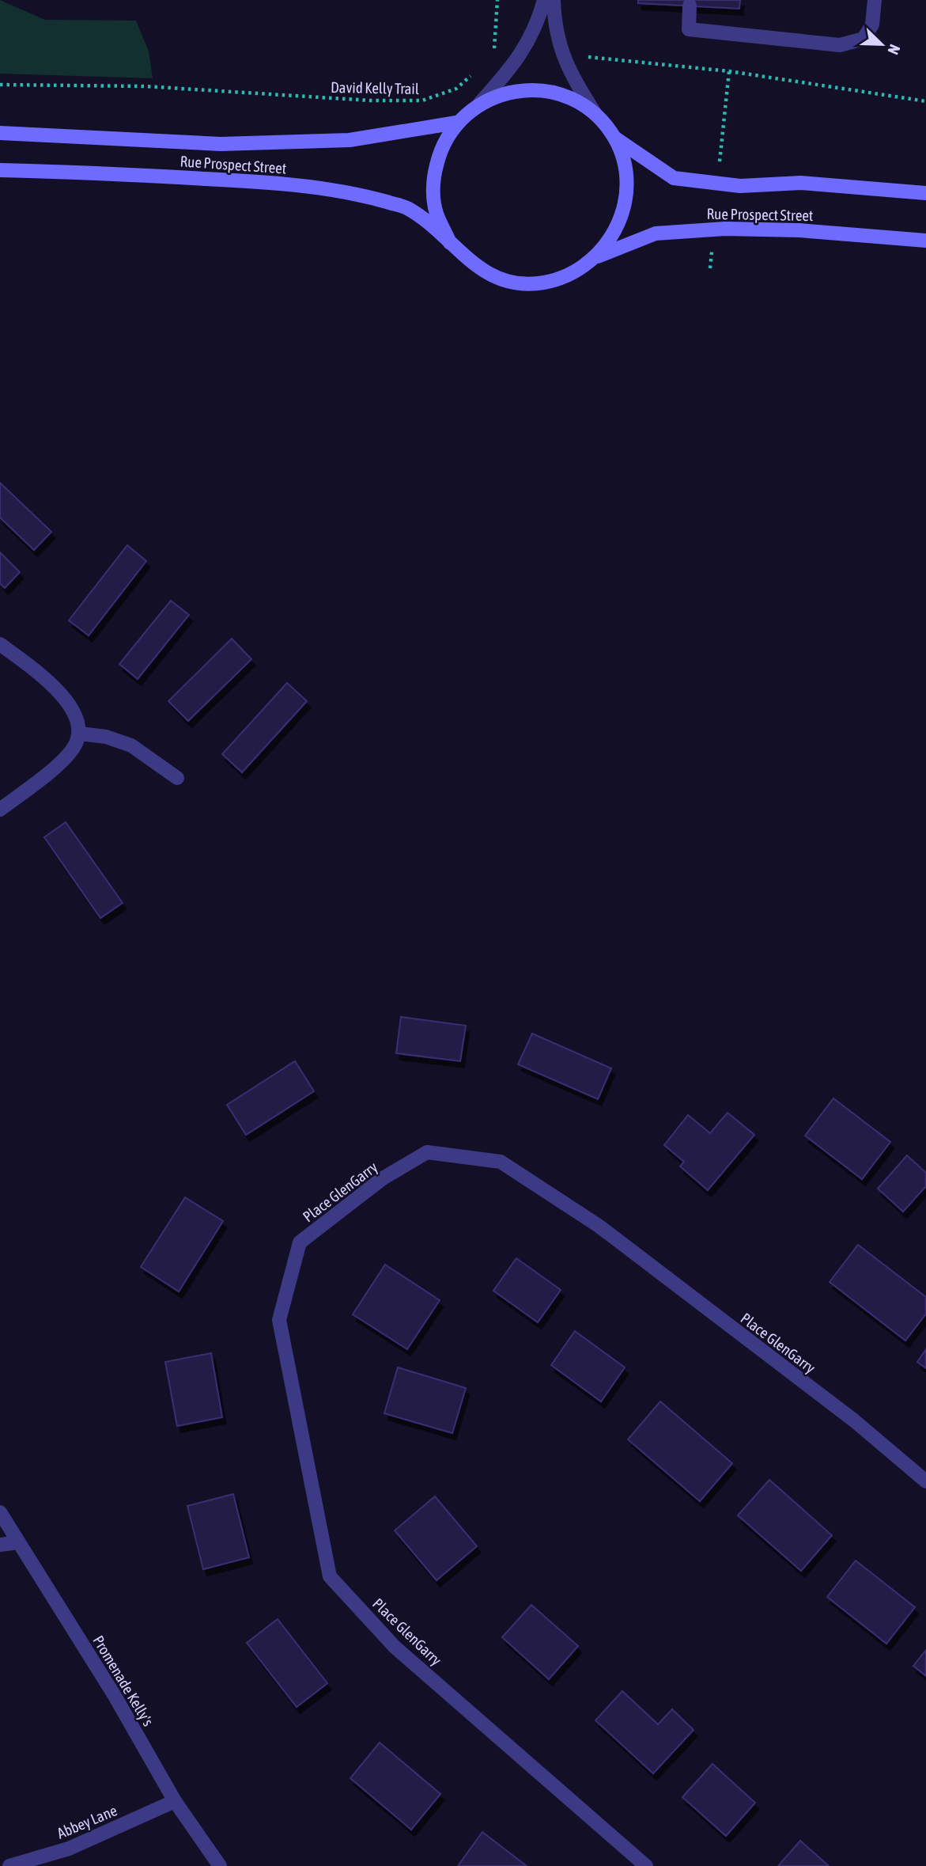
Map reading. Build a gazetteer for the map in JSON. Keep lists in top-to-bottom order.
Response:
{
  "streets": {
    "main road": ["Rue Prospect Street"],
    "street": ["Place GlenGarry", "Promenade Kelly's", "Abbey Lane"],
    "path": ["David Kelly Trail"]
  },
  "crossings": [
    ["Promenade Kelly's", "Abbey Lane"]
  ],
  "north": "bottom right"
}
